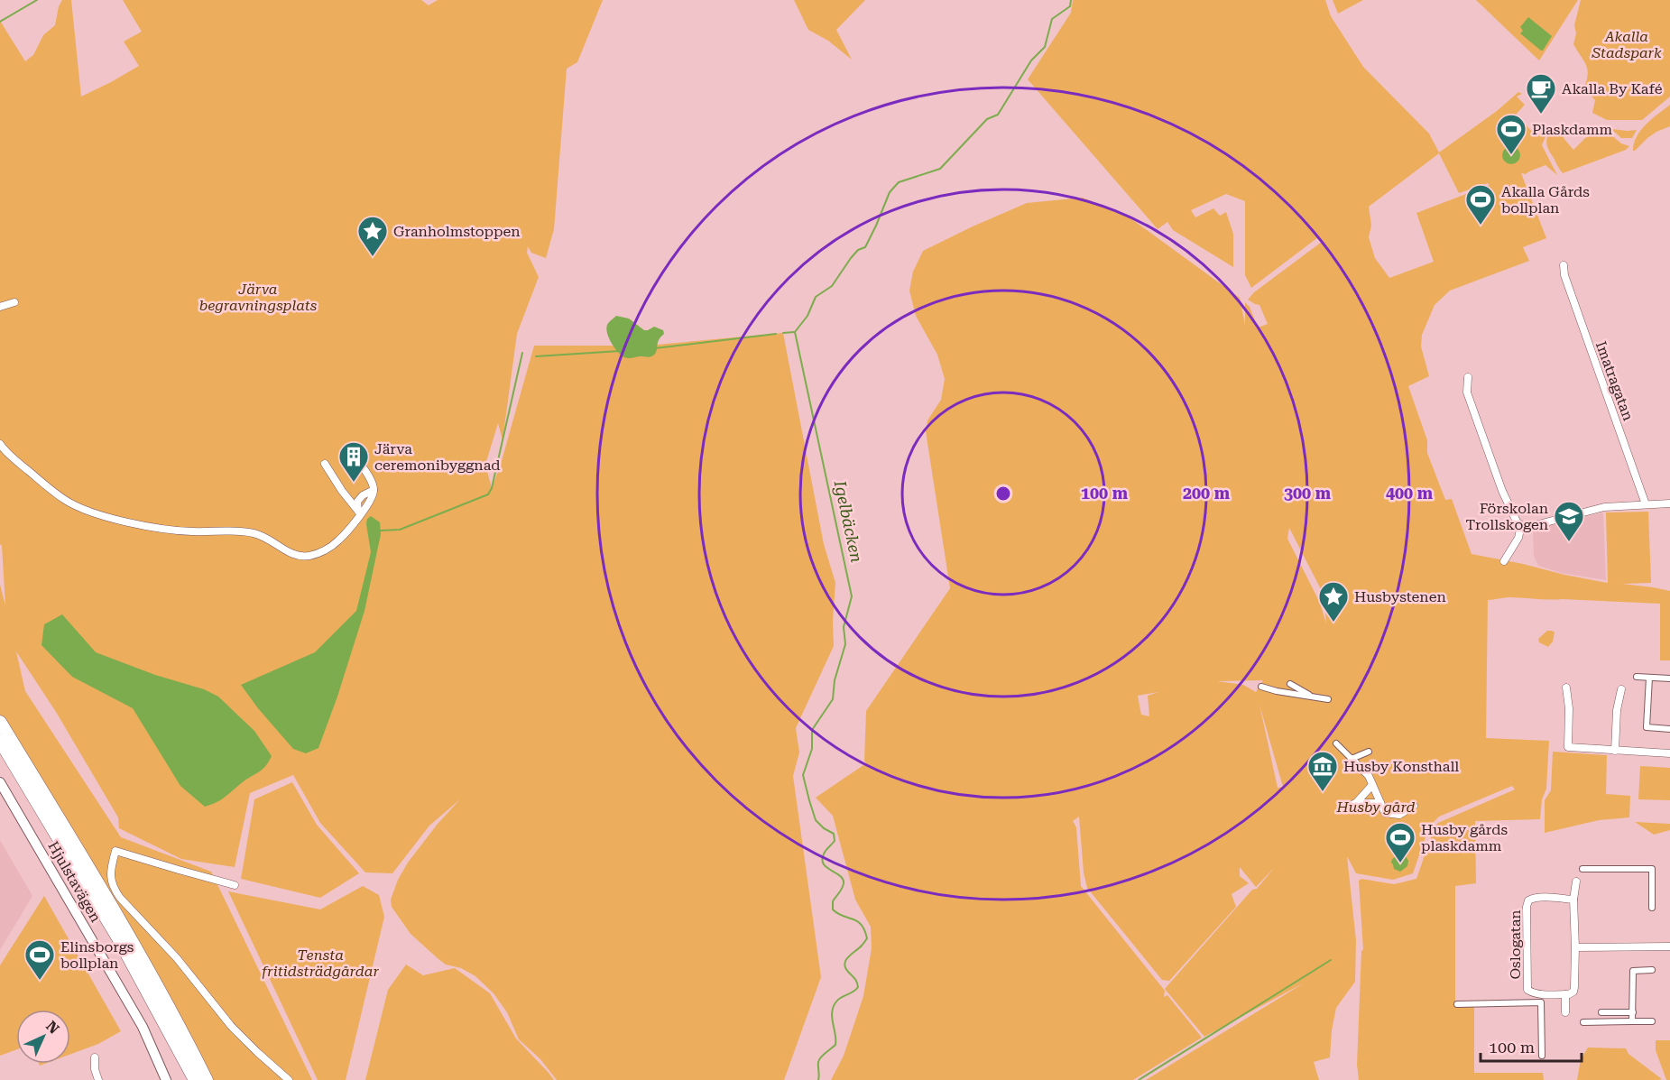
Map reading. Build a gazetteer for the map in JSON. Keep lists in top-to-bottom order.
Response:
{
  "streets": {
    "main road": ["Hjulstavägen"],
    "street": ["Imatragatan", "Oslogatan"]
  },
  "water": ["Igelbäcken"],
  "parks": [
    "Akalla Stadspark",
    "Järva begravningsplats",
    "Husby gård",
    "Tensta fritidsträdgårdar"
  ],
  "places": {
    "cafe": ["Akalla By Kafé"],
    "sports": [
      "Plaskdamm",
      "Akalla Gårds bollplan",
      "Husby gårds plaskdamm",
      "Elinsborgs bollplan"
    ],
    "place": ["Granholmstoppen", "Husbystenen"],
    "building": ["Järva ceremonibyggnad"],
    "school or university": ["Förskolan Trollskogen"],
    "museum": ["Husby Konsthall"]
  },
  "scale_bar": "100 m",
  "north": "top right",
  "rings": [
    "100 m",
    "200 m",
    "300 m",
    "400 m"
  ]
}
